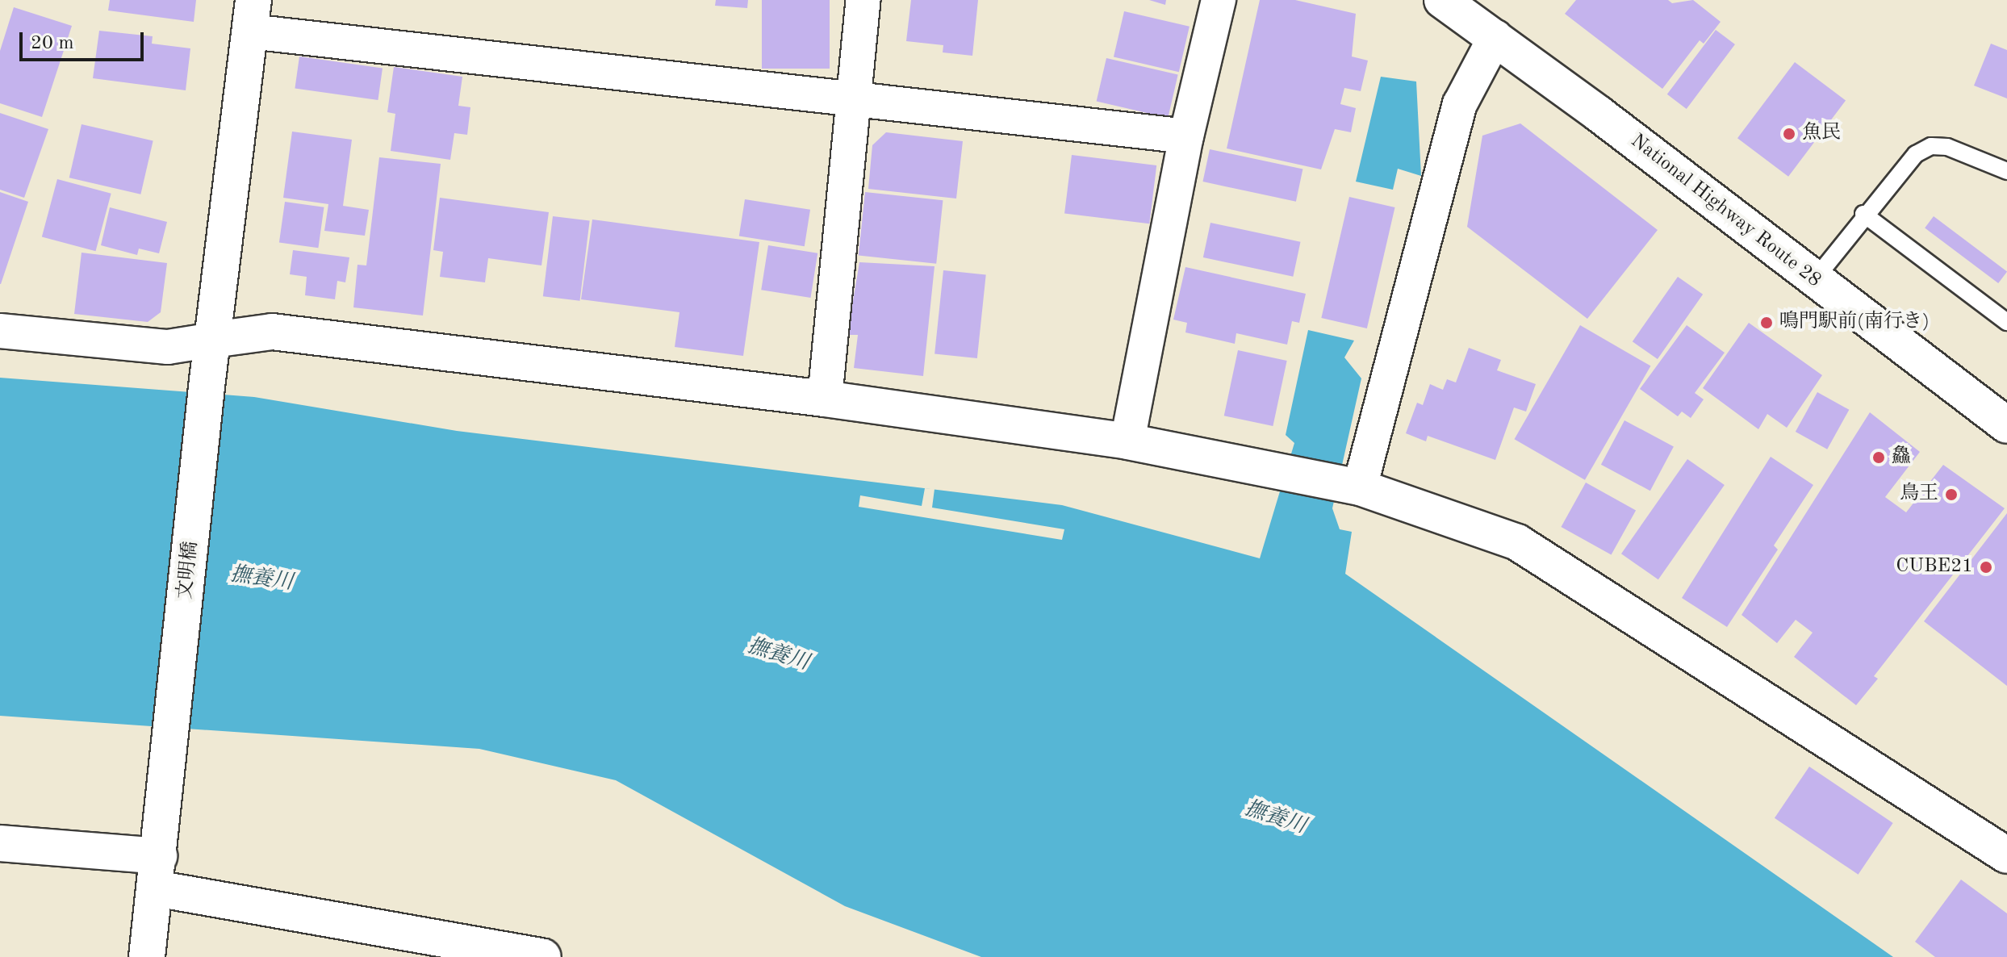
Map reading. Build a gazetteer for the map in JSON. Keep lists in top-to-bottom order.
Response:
{
  "streets": {
    "main road": ["National Highway Route 28", "文明橋"]
  },
  "water": ["撫養川"],
  "places": [
    "魚民",
    "鳴門駅前(南行き)",
    "鱻",
    "鳥王",
    "CUBE21"
  ],
  "scale_bar": "20 m"
}
